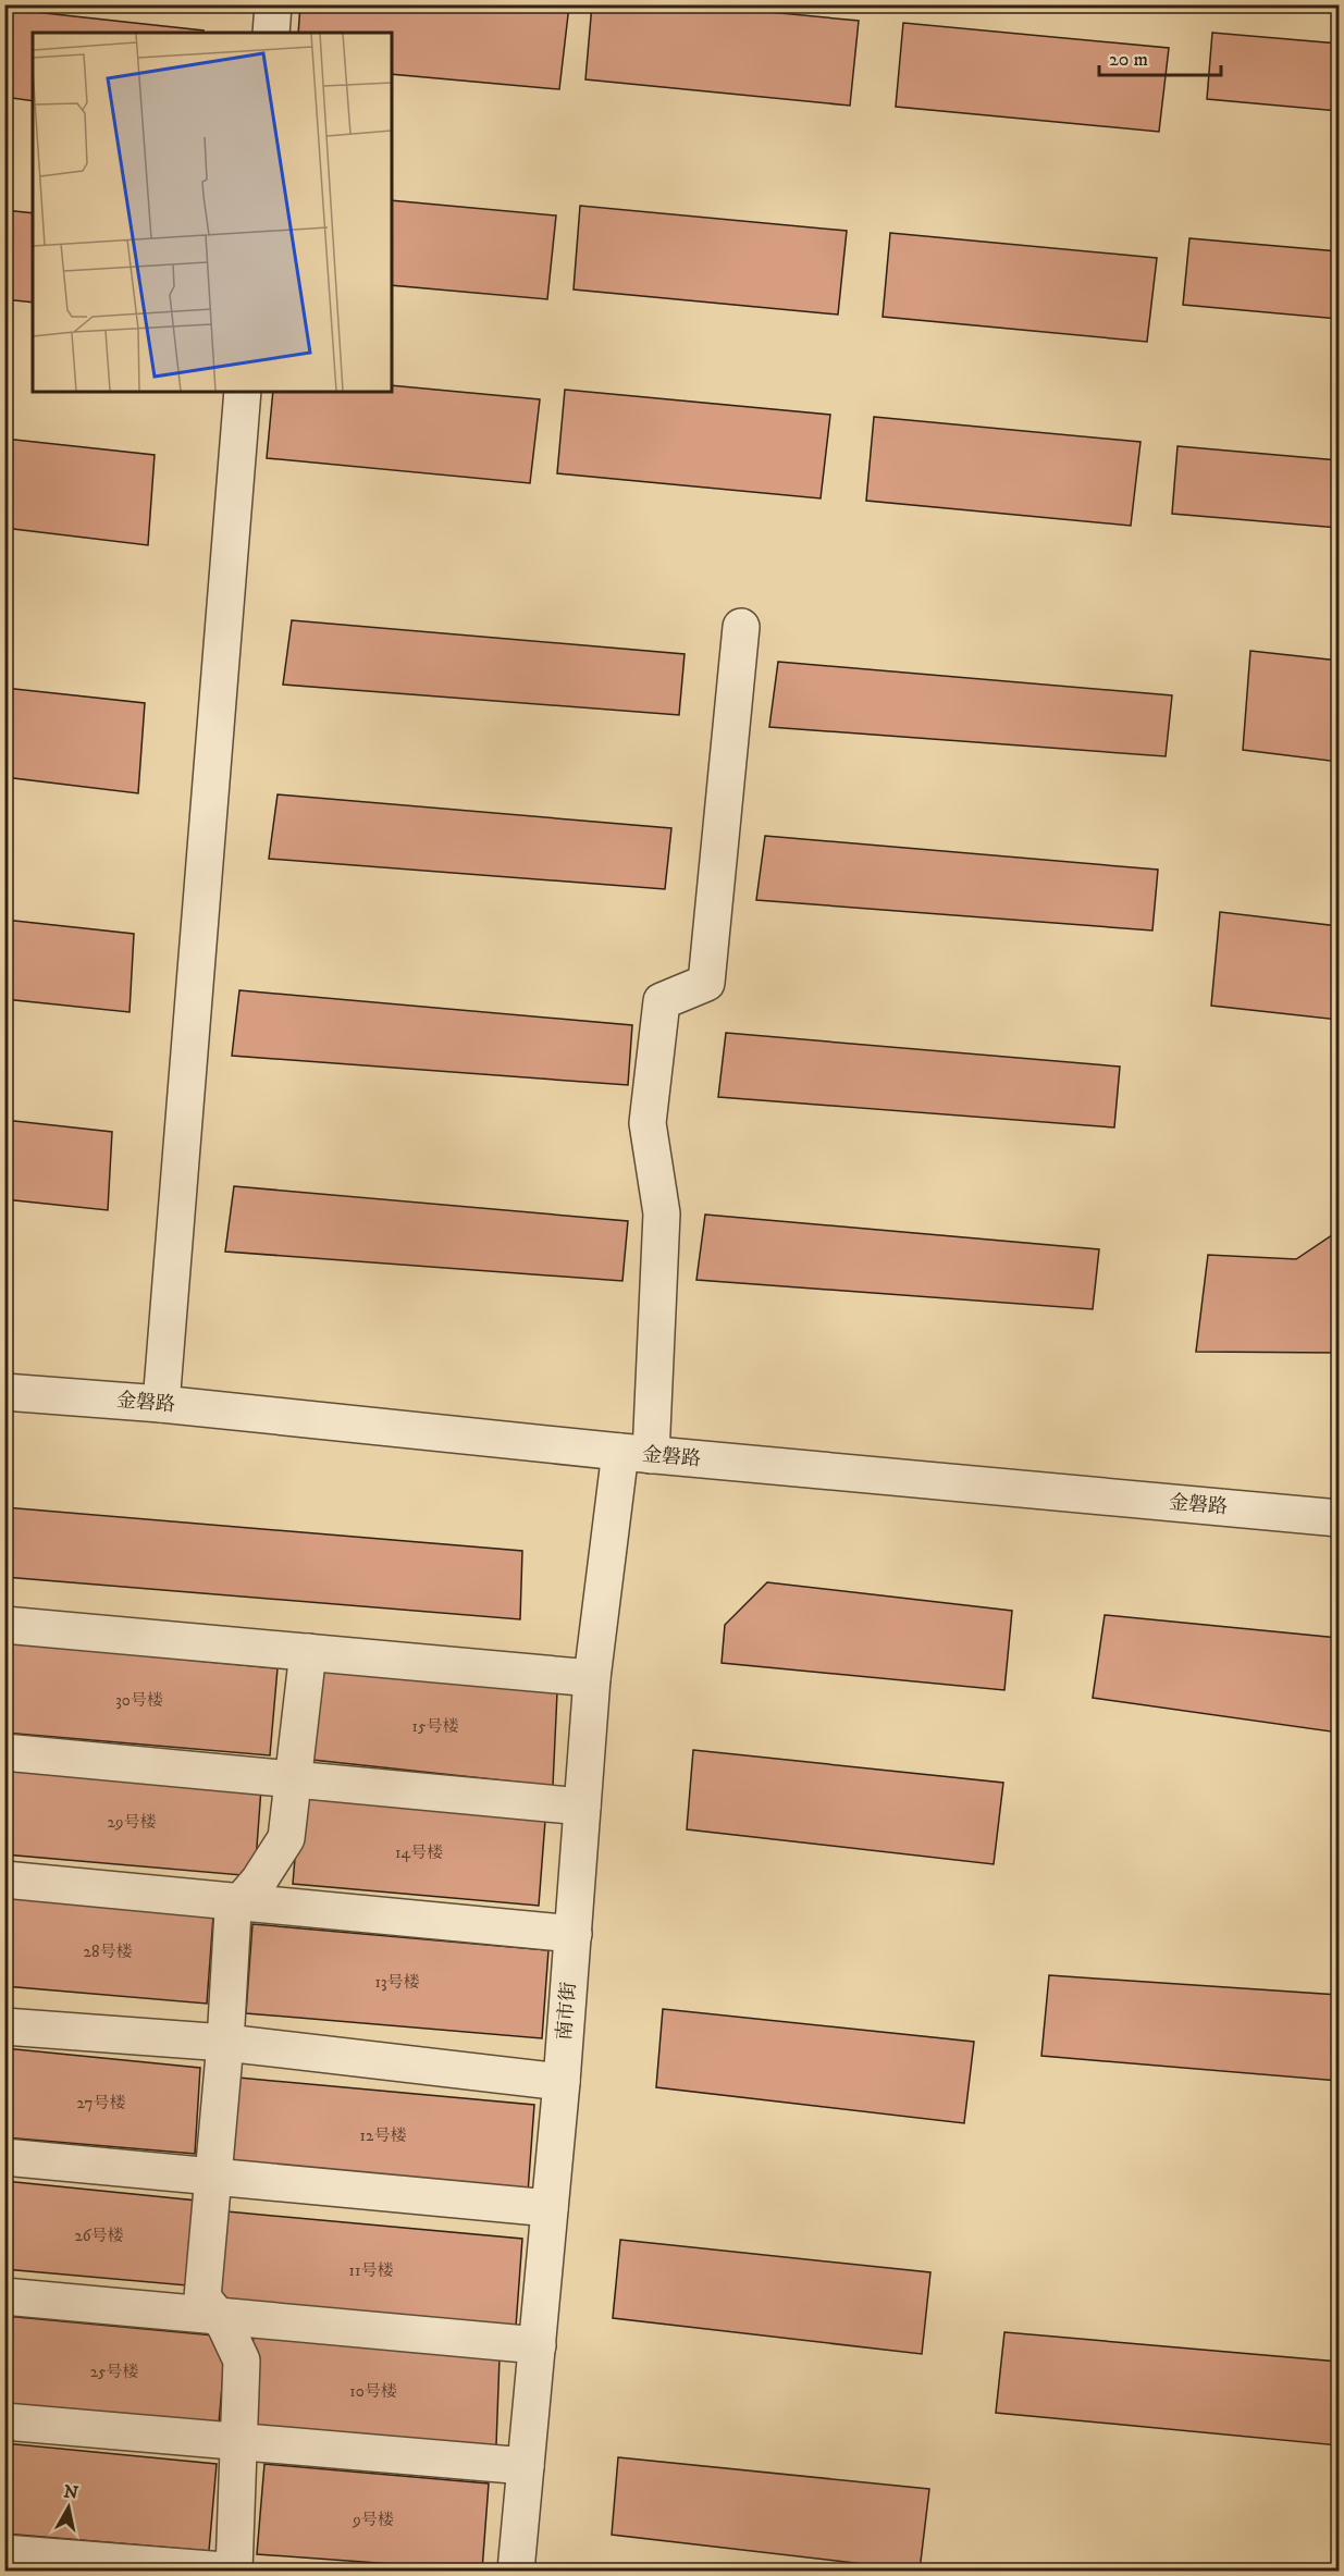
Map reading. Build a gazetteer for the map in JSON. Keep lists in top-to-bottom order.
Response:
{
  "streets": {
    "street": ["金磐路", "南市街"]
  },
  "crossings": [
    ["金磐路", "南市街"]
  ],
  "house_numbers": [
    "30号楼",
    "15号楼",
    "29号楼",
    "14号楼",
    "28号楼",
    "13号楼",
    "27号楼",
    "12号楼",
    "26号楼",
    "11号楼",
    "25号楼",
    "10号楼",
    "9号楼"
  ],
  "scale_bar": "20 m",
  "north": "top"
}
